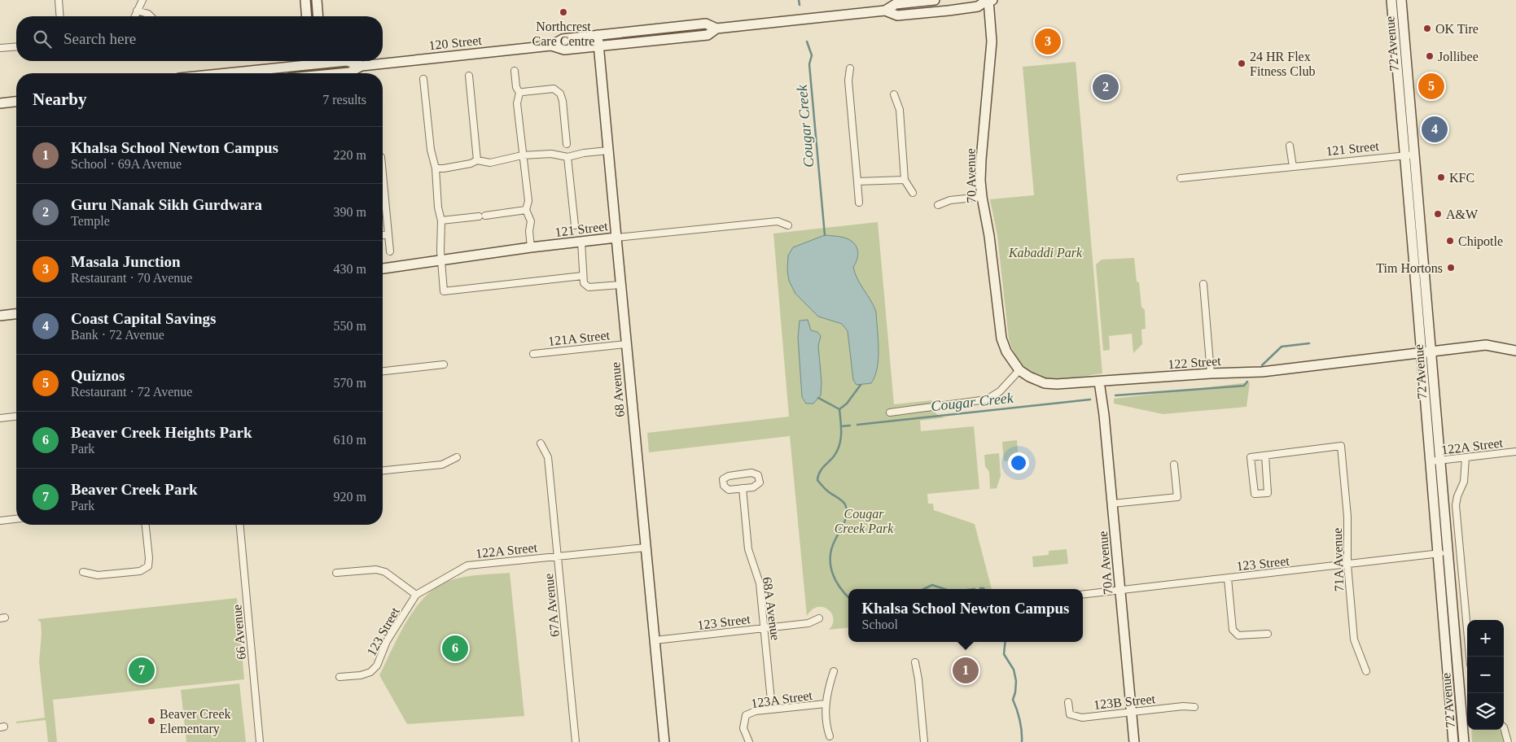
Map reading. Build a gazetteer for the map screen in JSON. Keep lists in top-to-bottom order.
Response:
{
  "streets": {
    "main road": [
      "120 Street",
      "72 Avenue",
      "121 Street",
      "70 Avenue",
      "122 Street",
      "68 Avenue",
      "70A Avenue"
    ],
    "street": [
      "121A Street",
      "122A Street",
      "71A Avenue",
      "123 Street",
      "67A Avenue",
      "68A Avenue",
      "66 Avenue",
      "123A Street",
      "123B Street"
    ]
  },
  "crossings": [
    ["120 Street", "70 Avenue"],
    ["120 Street", "68 Avenue"],
    ["72 Avenue", "121 Street"],
    ["72 Avenue", "122 Street"],
    ["72 Avenue", "122A Street"],
    ["72 Avenue", "123 Street"],
    ["121 Street", "68 Avenue"],
    ["70 Avenue", "122 Street"],
    ["121A Street", "68 Avenue"],
    ["122 Street", "70A Avenue"],
    ["68 Avenue", "122A Street"],
    ["68 Avenue", "123 Street"],
    ["122A Street", "123 Street"],
    ["122A Street", "67A Avenue"],
    ["71A Avenue", "123 Street"],
    ["70A Avenue", "123 Street"],
    ["70A Avenue", "123B Street"],
    ["123 Street", "68A Avenue"],
    ["68A Avenue", "123A Street"]
  ],
  "water": ["Cougar Creek"],
  "parks": ["Kabaddi Park", "Cougar Creek Park"],
  "places": [
    "Northcrest Care Centre",
    "OK Tire",
    "Jollibee",
    "24 HR Flex Fitness Club",
    "KFC",
    "A&W",
    "Chipotle",
    "Tim Hortons",
    "Beaver Creek Elementary"
  ],
  "page": {
    "search": "Search here",
    "pins": [
      "3",
      "5",
      "2",
      "4",
      "6",
      "1",
      "7"
    ],
    "heading": ["Nearby", "7 results"],
    "list": [
      {
        "mark": "1",
        "name": "Khalsa School Newton Campus",
        "note": "School · 69A Avenue",
        "value": "220 m"
      },
      {
        "mark": "2",
        "name": "Guru Nanak Sikh Gurdwara",
        "note": "Temple",
        "value": "390 m"
      },
      {
        "mark": "3",
        "name": "Masala Junction",
        "note": "Restaurant · 70 Avenue",
        "value": "430 m"
      },
      {
        "mark": "4",
        "name": "Coast Capital Savings",
        "note": "Bank · 72 Avenue",
        "value": "550 m"
      },
      {
        "mark": "5",
        "name": "Quiznos",
        "note": "Restaurant · 72 Avenue",
        "value": "570 m"
      },
      {
        "mark": "6",
        "name": "Beaver Creek Heights Park",
        "note": "Park",
        "value": "610 m"
      },
      {
        "mark": "7",
        "name": "Beaver Creek Park",
        "note": "Park",
        "value": "920 m"
      }
    ],
    "popup": ["Khalsa School Newton Campus", "School"],
    "map_buttons": ["+", "−"]
  }
}
